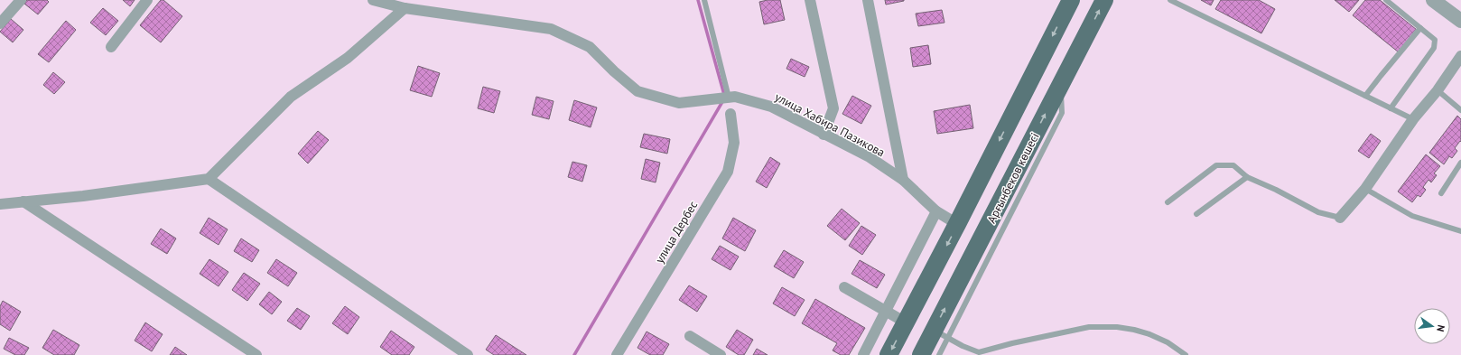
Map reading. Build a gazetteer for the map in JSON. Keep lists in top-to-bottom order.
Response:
{
  "streets": {
    "main road": ["Арғынбеков көшесі"],
    "street": ["улица Хабира Пазикова", "улица Дербес"]
  },
  "north": "right"
}
